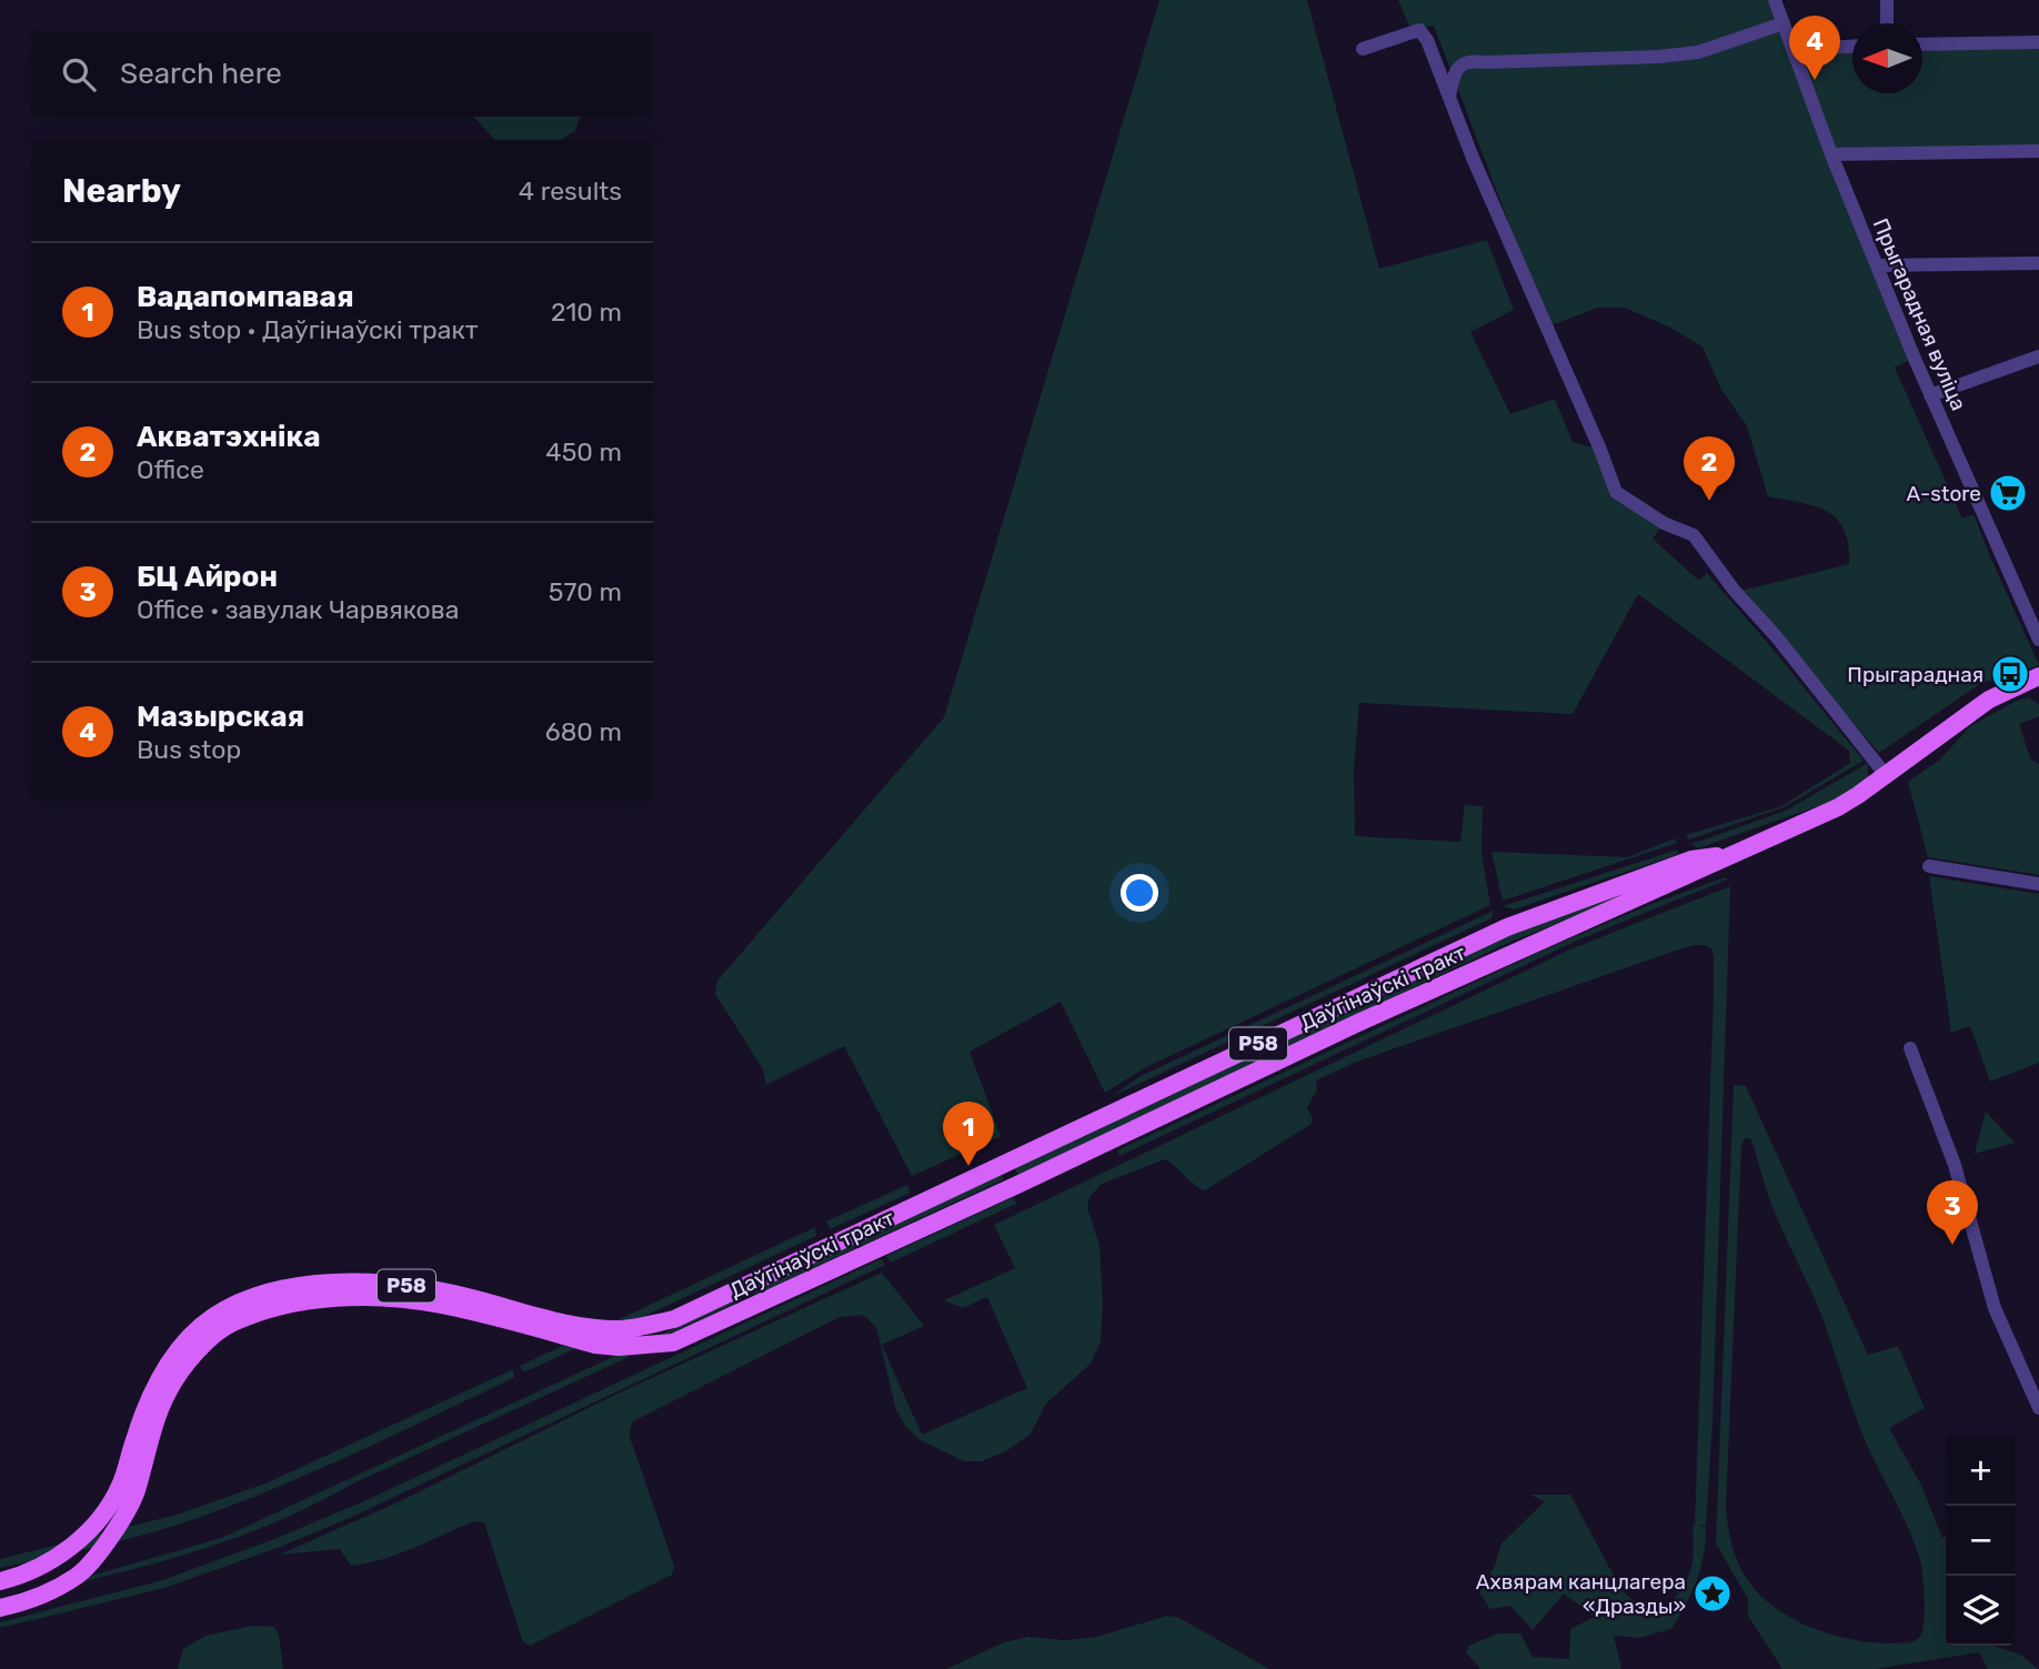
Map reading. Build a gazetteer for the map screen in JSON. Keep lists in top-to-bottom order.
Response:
{
  "streets": {
    "main road": ["Даўгінаўскі тракт", "Р58"],
    "street": ["Прыгарадная вуліца"]
  },
  "places": {
    "supermarket": ["А-store"],
    "bus stop": ["Прыгарадная"],
    "place": ["Ахвярам канцлагера «Дразды»"]
  },
  "north": "left",
  "page": {
    "pins": [
      "4",
      "2",
      "1",
      "3"
    ],
    "search": "Search here",
    "heading": ["Nearby", "4 results"],
    "list": [
      {
        "mark": "1",
        "name": "Вадапомпавая",
        "note": "Bus stop · Даўгінаўскі тракт",
        "value": "210 m"
      },
      {
        "mark": "2",
        "name": "Акватэхніка",
        "note": "Office",
        "value": "450 m"
      },
      {
        "mark": "3",
        "name": "БЦ Айрон",
        "note": "Office · завулак Чарвякова",
        "value": "570 m"
      },
      {
        "mark": "4",
        "name": "Мазырская",
        "note": "Bus stop",
        "value": "680 m"
      }
    ],
    "map_buttons": ["+", "−"]
  }
}
